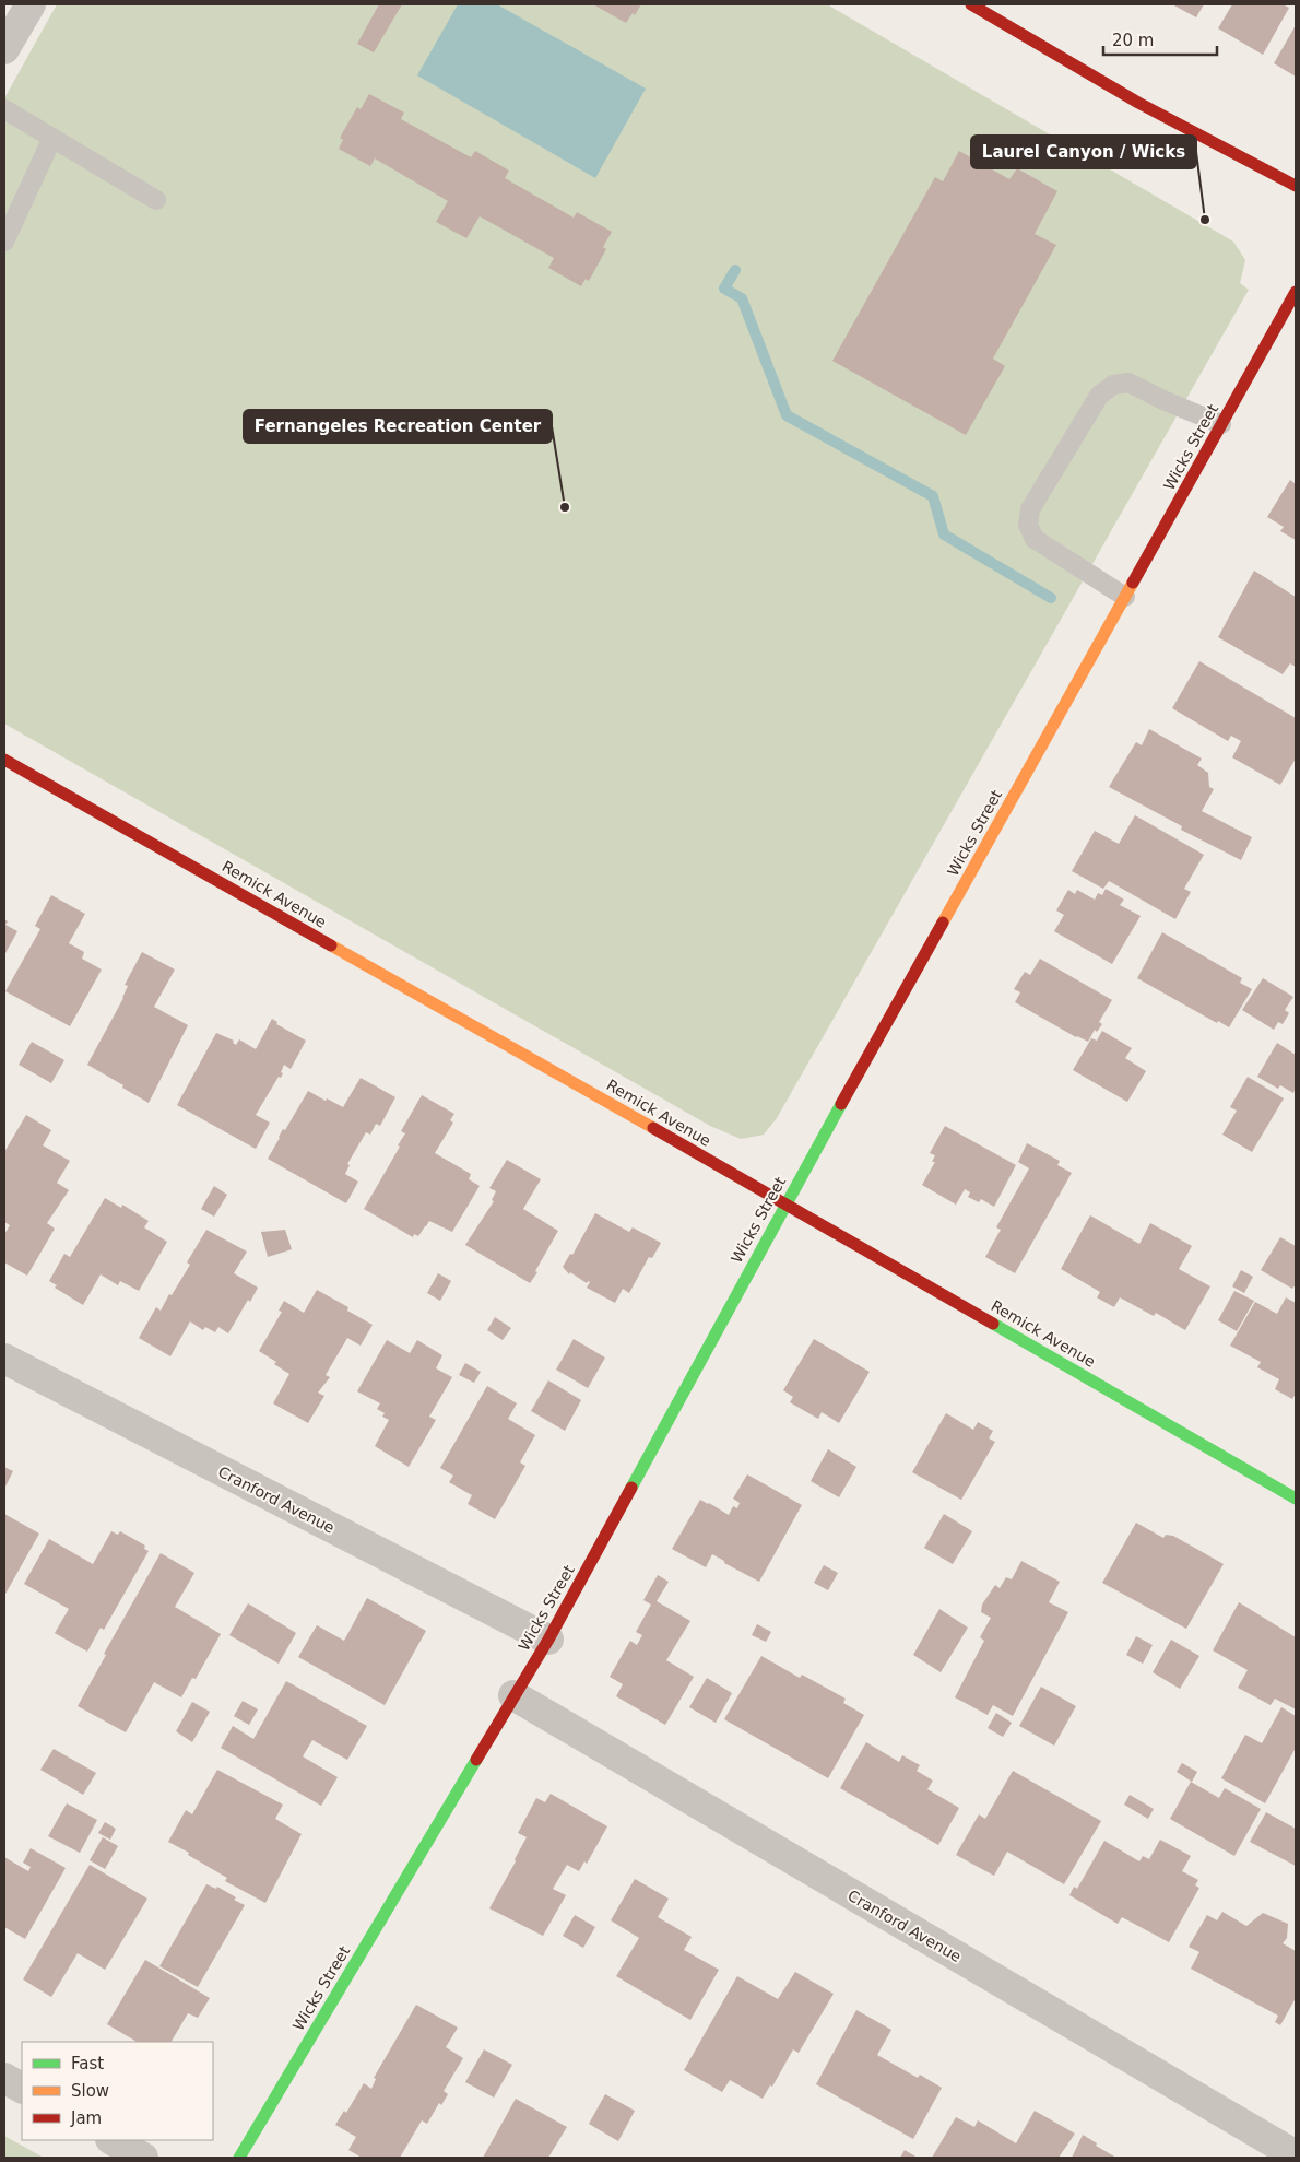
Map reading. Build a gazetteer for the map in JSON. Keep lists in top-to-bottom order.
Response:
{
  "streets": {
    "street": ["Wicks Street", "Remick Avenue", "Cranford Avenue"]
  },
  "crossings": [
    ["Wicks Street", "Remick Avenue"],
    ["Wicks Street", "Cranford Avenue"]
  ],
  "places": ["Laurel Canyon / Wicks", "Fernangeles Recreation Center"],
  "legend": ["Fast", "Slow", "Jam"],
  "scale_bar": "20 m"
}
